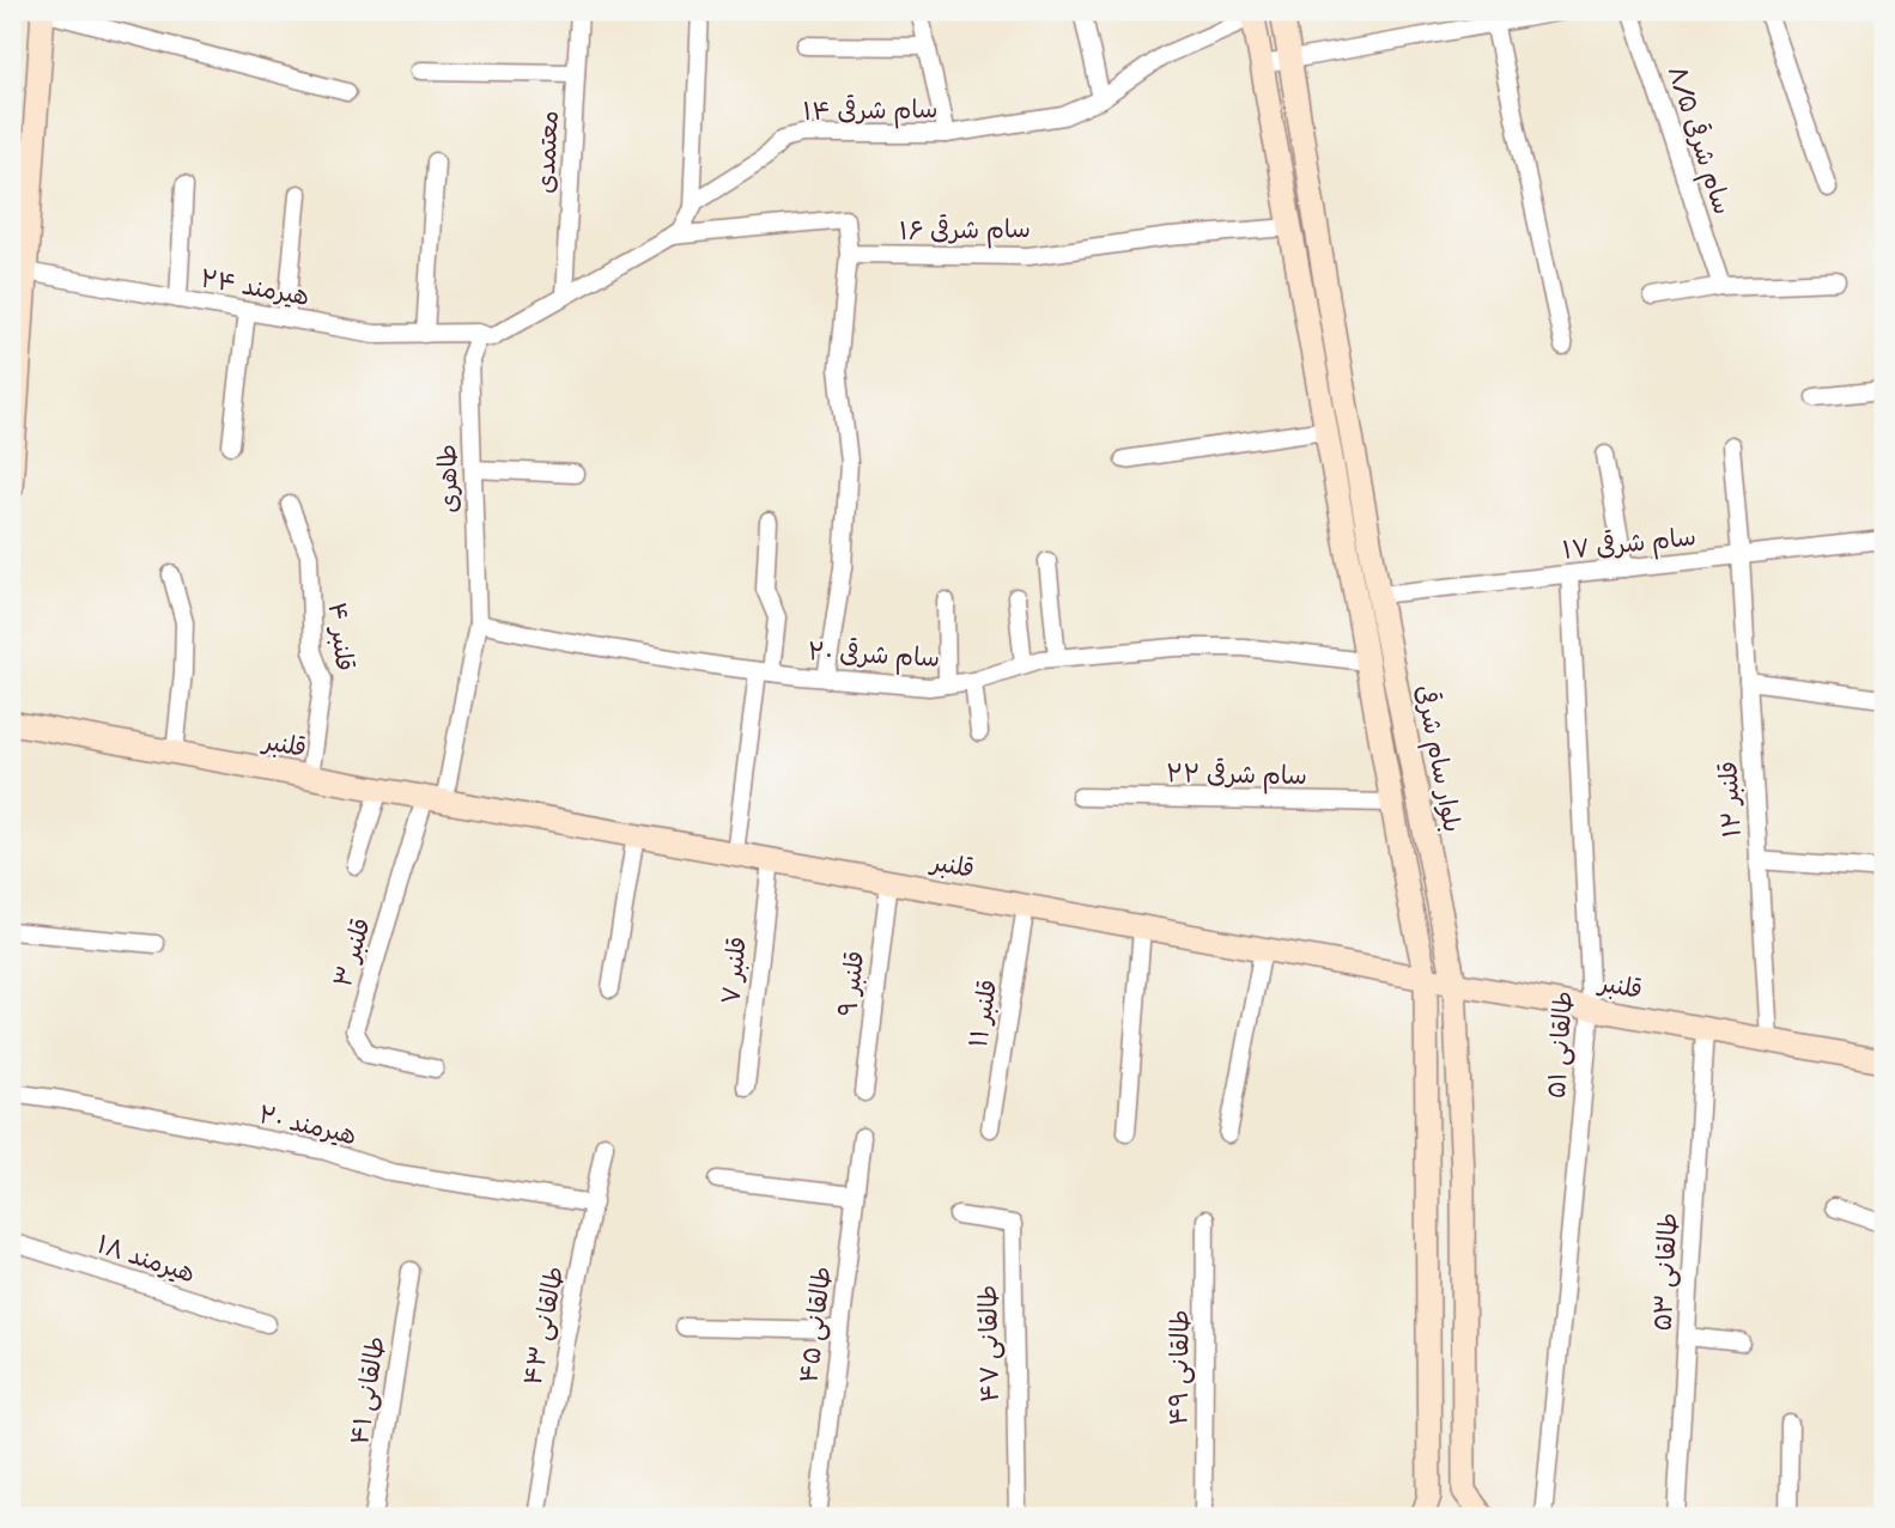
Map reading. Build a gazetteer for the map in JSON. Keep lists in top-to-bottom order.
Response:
{
  "streets": {
    "street": [
      "سام شرقی ۱۴",
      "سام شرقی ۸/۵",
      "معتمدی",
      "سام شرقی ۱۶",
      "هیرمند ۲۴",
      "طاهری",
      "سام شرقی ۱۷",
      "قلنبر ۴",
      "سام شرقی ۲۰",
      "قلنبر",
      "بلوار سام شرقی",
      "سام شرقی ۲۲",
      "قلنبر ۱۲",
      "قلنبر ۳",
      "قلنبر ۷",
      "قلنبر ۹",
      "قلنبر ۱۱",
      "طالقانی ۵۱",
      "هیرمند ۲۰",
      "هیرمند ۱۸",
      "طالقانی ۵۳",
      "طالقانی ۴۵",
      "طالقانی ۴۳",
      "طالقانی ۴۷",
      "طالقانی ۴۹",
      "طالقانی ۴۱"
    ]
  },
  "crossings": [
    ["سام شرقی ۱۴", "معتمدی"],
    ["سام شرقی ۱۴", "هیرمند ۲۴"],
    ["سام شرقی ۱۴", "طاهری"],
    ["هیرمند ۲۴", "طاهری"],
    ["طاهری", "سام شرقی ۲۰"],
    ["طاهری", "قلنبر"],
    ["طاهری", "قلنبر ۳"],
    ["سام شرقی ۱۷", "بلوار سام شرقی"],
    ["سام شرقی ۱۷", "قلنبر ۱۲"],
    ["سام شرقی ۱۷", "طالقانی ۵۱"],
    ["قلنبر ۴", "قلنبر"],
    ["قلنبر", "بلوار سام شرقی"],
    ["قلنبر", "قلنبر ۱۲"],
    ["قلنبر", "قلنبر ۳"],
    ["قلنبر", "قلنبر ۷"],
    ["قلنبر", "قلنبر ۹"],
    ["قلنبر", "قلنبر ۱۱"],
    ["قلنبر", "طالقانی ۵۱"],
    ["قلنبر", "طالقانی ۵۳"],
    ["هیرمند ۲۰", "طالقانی ۴۳"]
  ]
}
